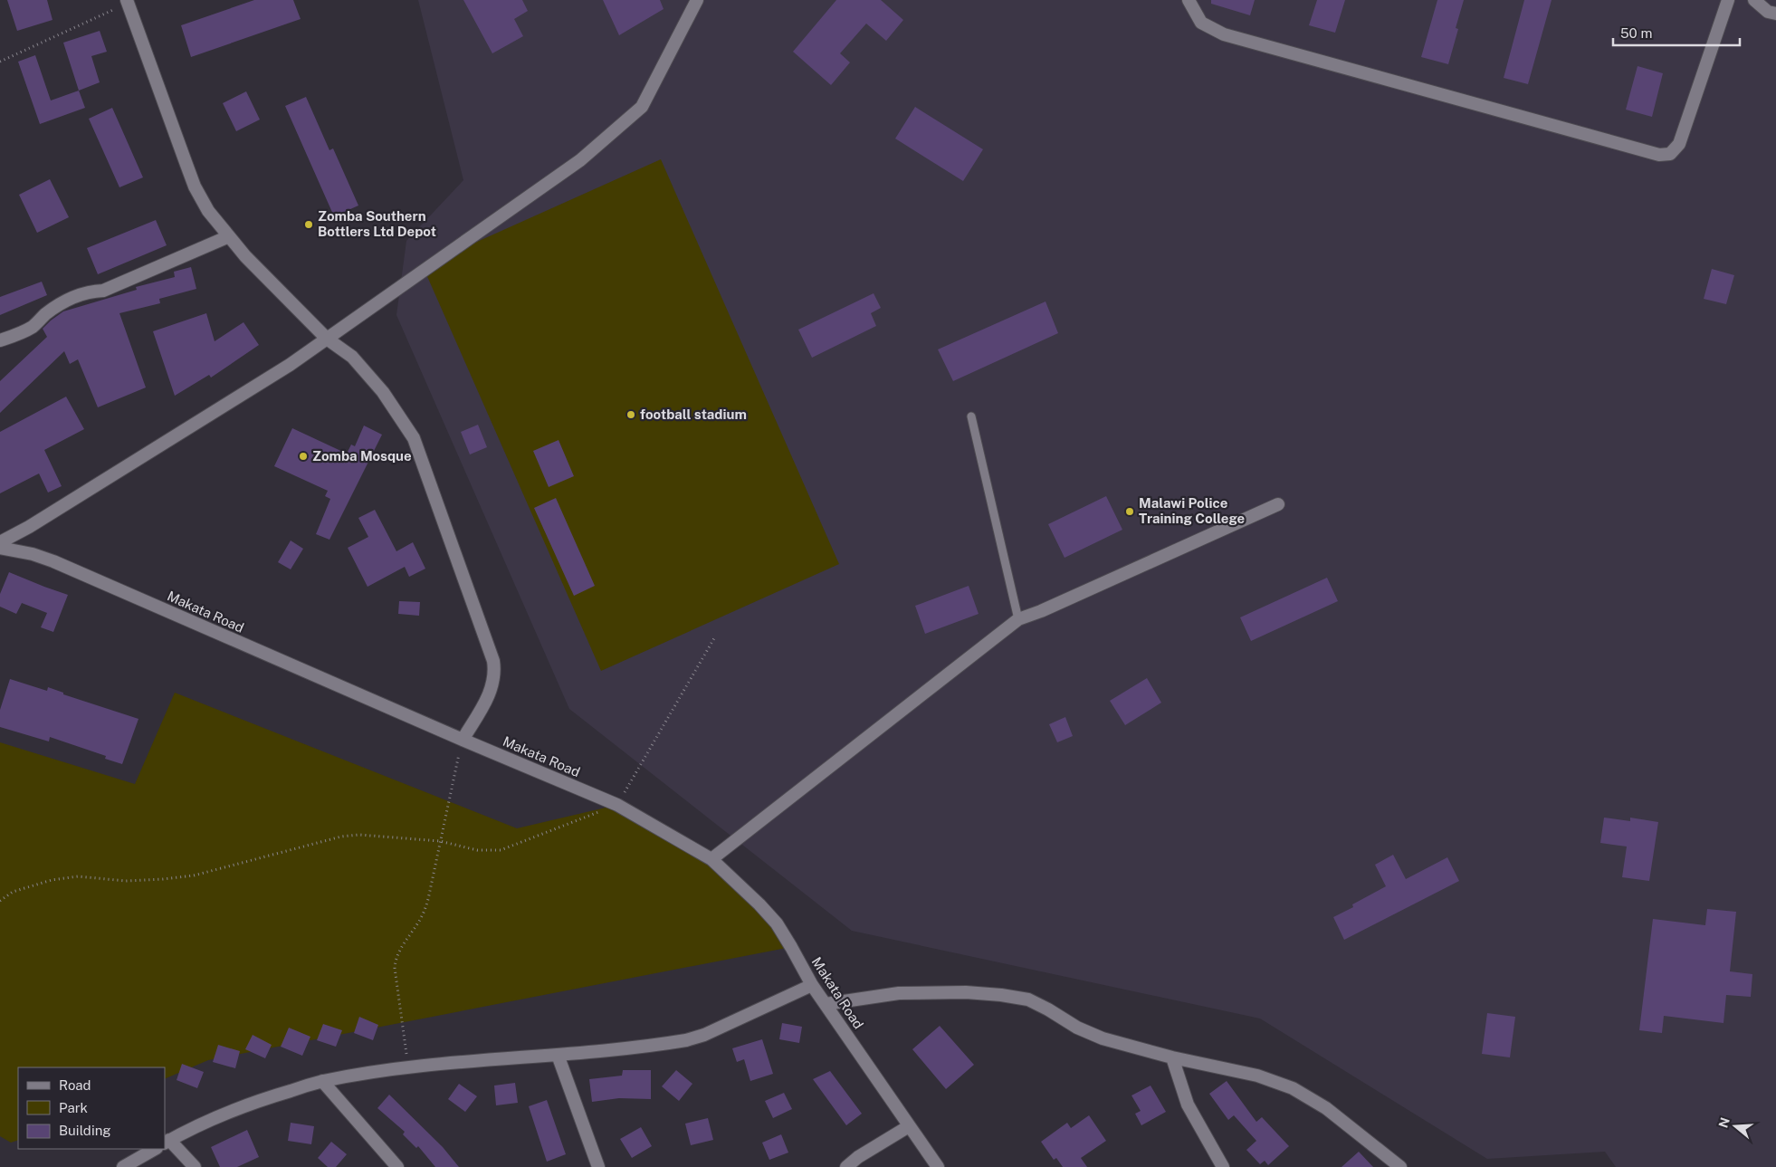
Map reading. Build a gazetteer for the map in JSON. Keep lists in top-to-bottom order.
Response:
{
  "streets": {
    "street": ["Makata Road"]
  },
  "places": [
    "Zomba Southern Bottlers Ltd Depot",
    "football stadium",
    "Zomba Mosque",
    "Malawi Police Training College"
  ],
  "legend": ["Road", "Park", "Building"],
  "scale_bar": "50 m",
  "north": "left"
}
